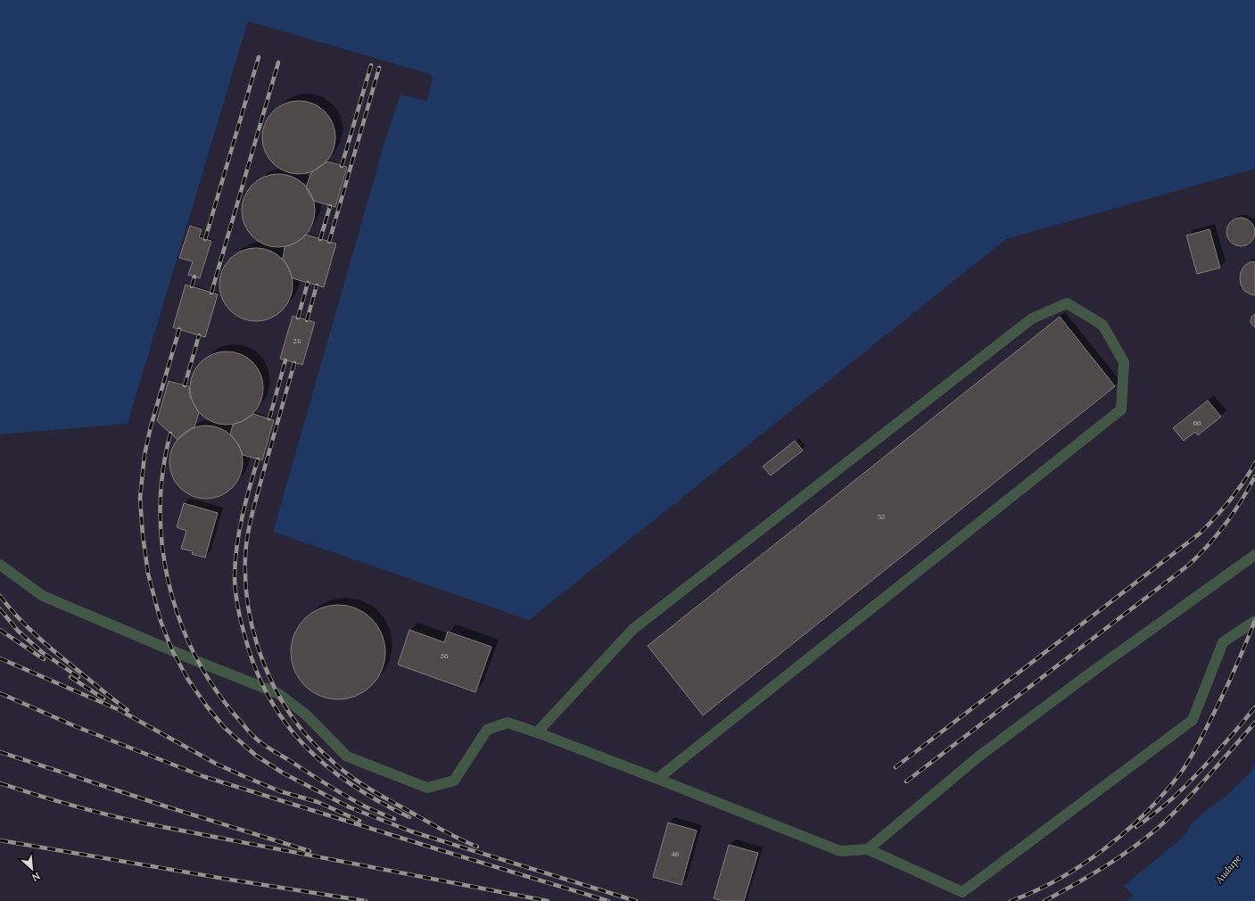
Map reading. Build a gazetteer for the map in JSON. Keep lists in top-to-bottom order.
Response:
{
  "water": ["Audupe"],
  "house_numbers": [
    "28",
    "66",
    "52",
    "36",
    "46"
  ],
  "north": "bottom right"
}
